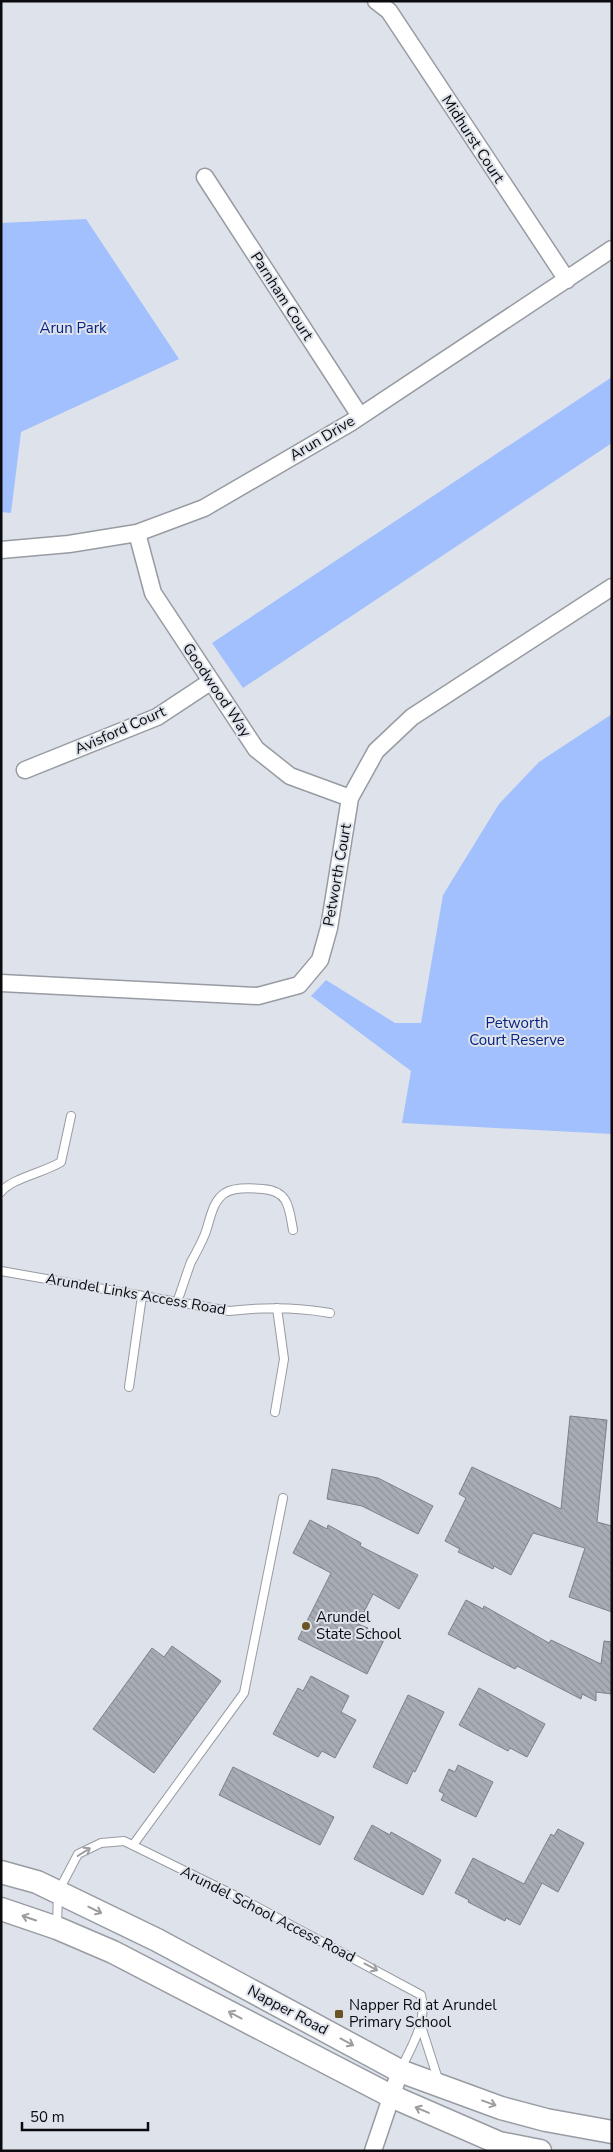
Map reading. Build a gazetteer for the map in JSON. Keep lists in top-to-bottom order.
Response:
{
  "streets": {
    "main road": ["Napper Road"],
    "street": [
      "Midhurst Court",
      "Parnham Court",
      "Arun Drive",
      "Goodwood Way",
      "Avisford Court",
      "Petworth Court"
    ],
    "lane": ["Arundel Links Access Road", "Arundel School Access Road"]
  },
  "crossings": [
    ["Midhurst Court", "Arun Drive"],
    ["Parnham Court", "Arun Drive"],
    ["Arun Drive", "Goodwood Way"],
    ["Goodwood Way", "Avisford Court"],
    ["Goodwood Way", "Petworth Court"],
    ["Arundel School Access Road", "Napper Road"]
  ],
  "one_way": ["Arundel School Access Road"],
  "parks": ["Arun Park", "Petworth Court Reserve"],
  "places": {
    "other": ["Arundel State School"],
    "transit": ["Napper Rd at Arundel Primary School"]
  },
  "scale_bar": "50 m"
}
